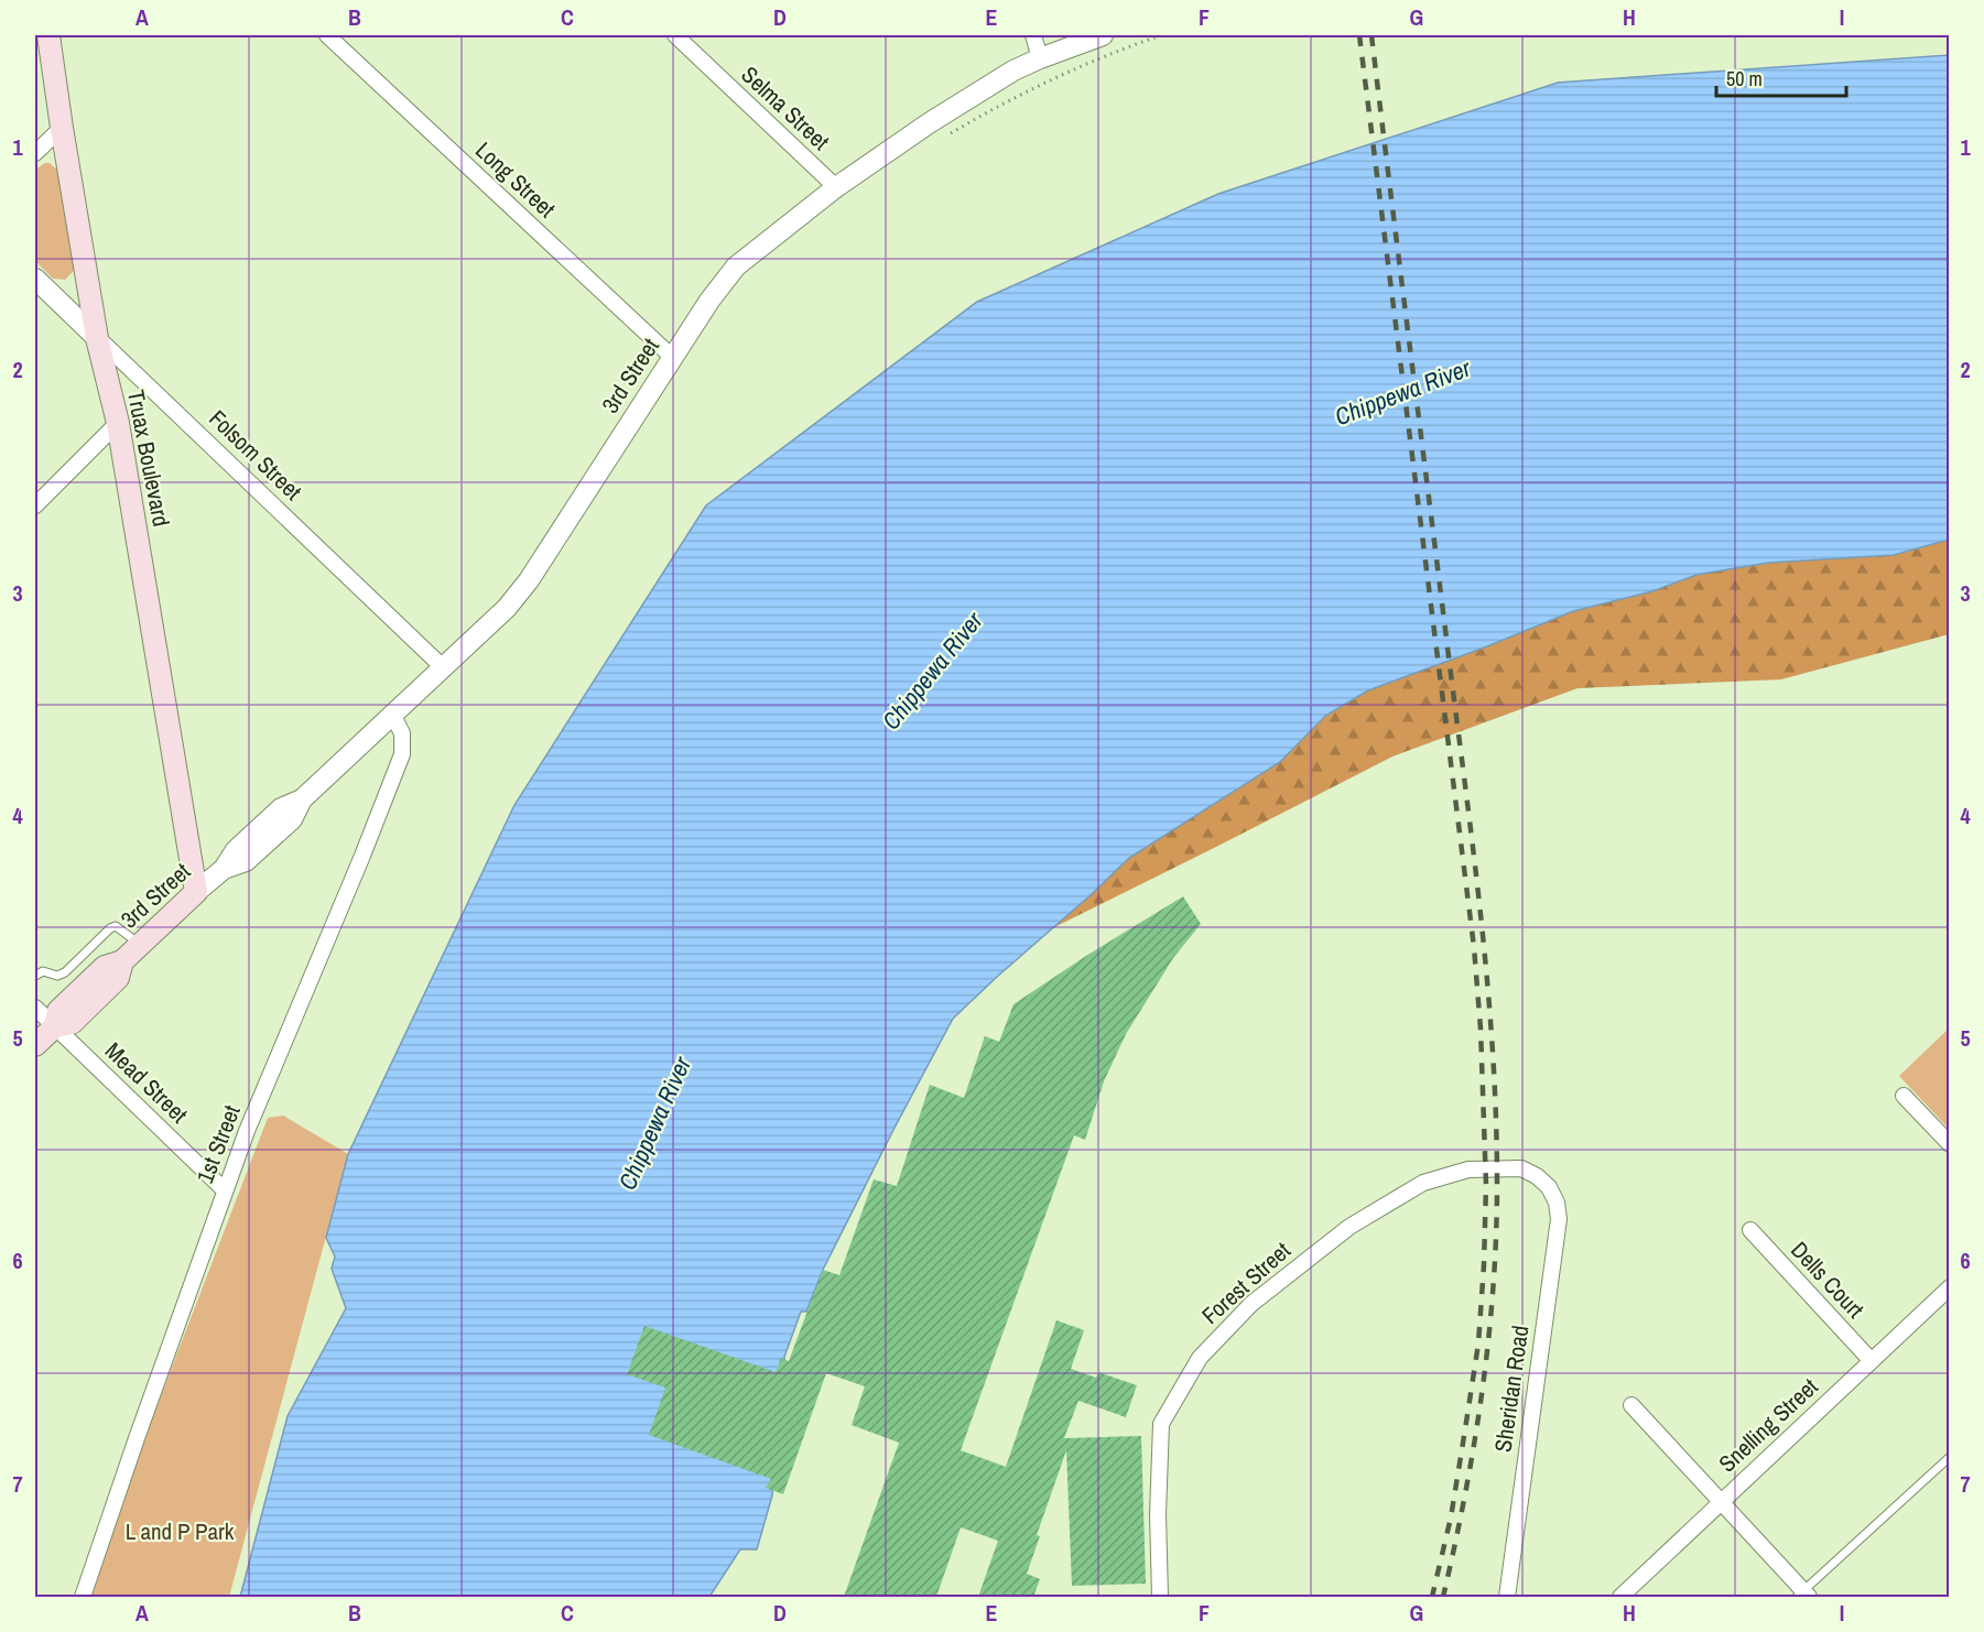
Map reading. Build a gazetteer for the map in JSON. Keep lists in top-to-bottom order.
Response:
{
  "streets": {
    "main road": ["3rd Street", "Truax Boulevard"],
    "street": [
      "Selma Street",
      "Long Street",
      "Folsom Street",
      "Mead Street",
      "1st Street",
      "Dells Court",
      "Forest Street",
      "Sheridan Road",
      "Snelling Street"
    ]
  },
  "crossings": [
    ["Selma Street", "3rd Street"],
    ["Long Street", "3rd Street"],
    ["3rd Street", "Folsom Street"],
    ["3rd Street", "Truax Boulevard"],
    ["3rd Street", "Mead Street"],
    ["3rd Street", "1st Street"],
    ["Folsom Street", "Truax Boulevard"],
    ["Mead Street", "1st Street"],
    ["Dells Court", "Snelling Street"],
    ["Forest Street", "Sheridan Road"]
  ],
  "water": ["Chippewa River"],
  "parks": ["L and P Park"],
  "scale_bar": "50 m",
  "grid": {
    "columns": [
      "A",
      "B",
      "C",
      "D",
      "E",
      "F",
      "G",
      "H",
      "I"
    ],
    "rows": [
      "1",
      "2",
      "3",
      "4",
      "5",
      "6",
      "7"
    ]
  }
}
